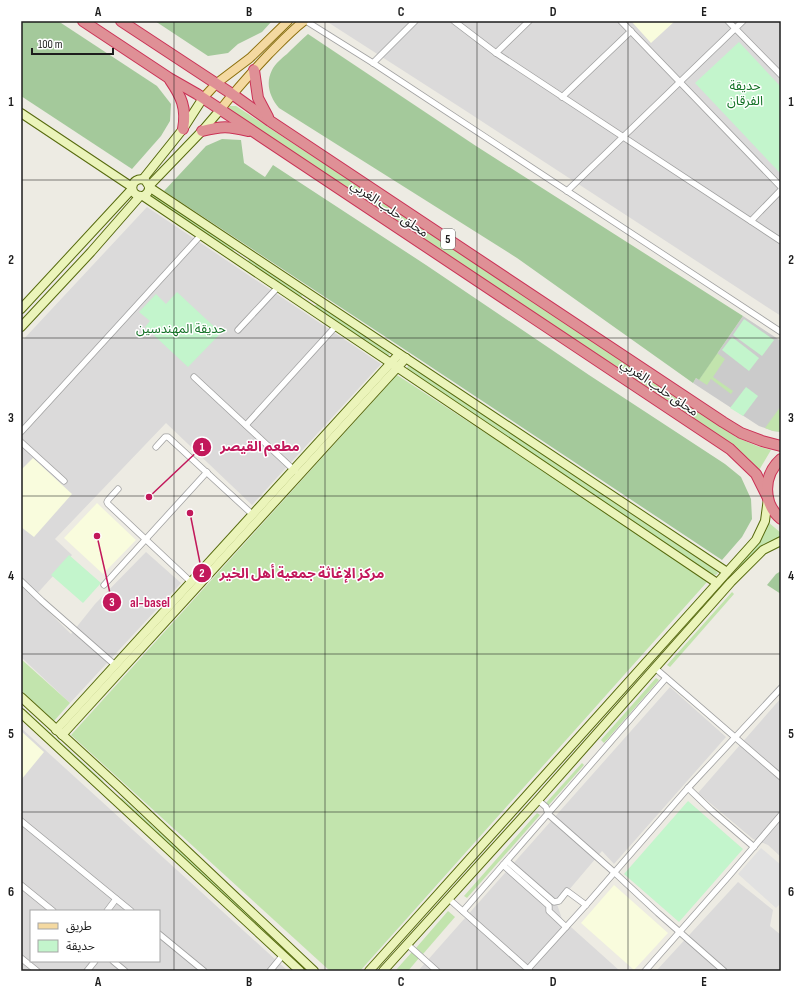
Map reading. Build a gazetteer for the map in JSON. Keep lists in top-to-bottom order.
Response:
{
  "streets": {
    "highway": ["محلق حلب الغربي", "5"]
  },
  "parks": ["حديقة الفرقان", "حديقة المهندسين"],
  "places": ["مطعم القيصر", "مركز الإغاثة جمعية أهل الخير", "al-basel"],
  "legend": ["طريق", "حديقة"],
  "scale_bar": "100 m",
  "grid": {
    "columns": [
      "A",
      "B",
      "C",
      "D",
      "E"
    ],
    "rows": [
      "1",
      "2",
      "3",
      "4",
      "5",
      "6"
    ]
  }
}
